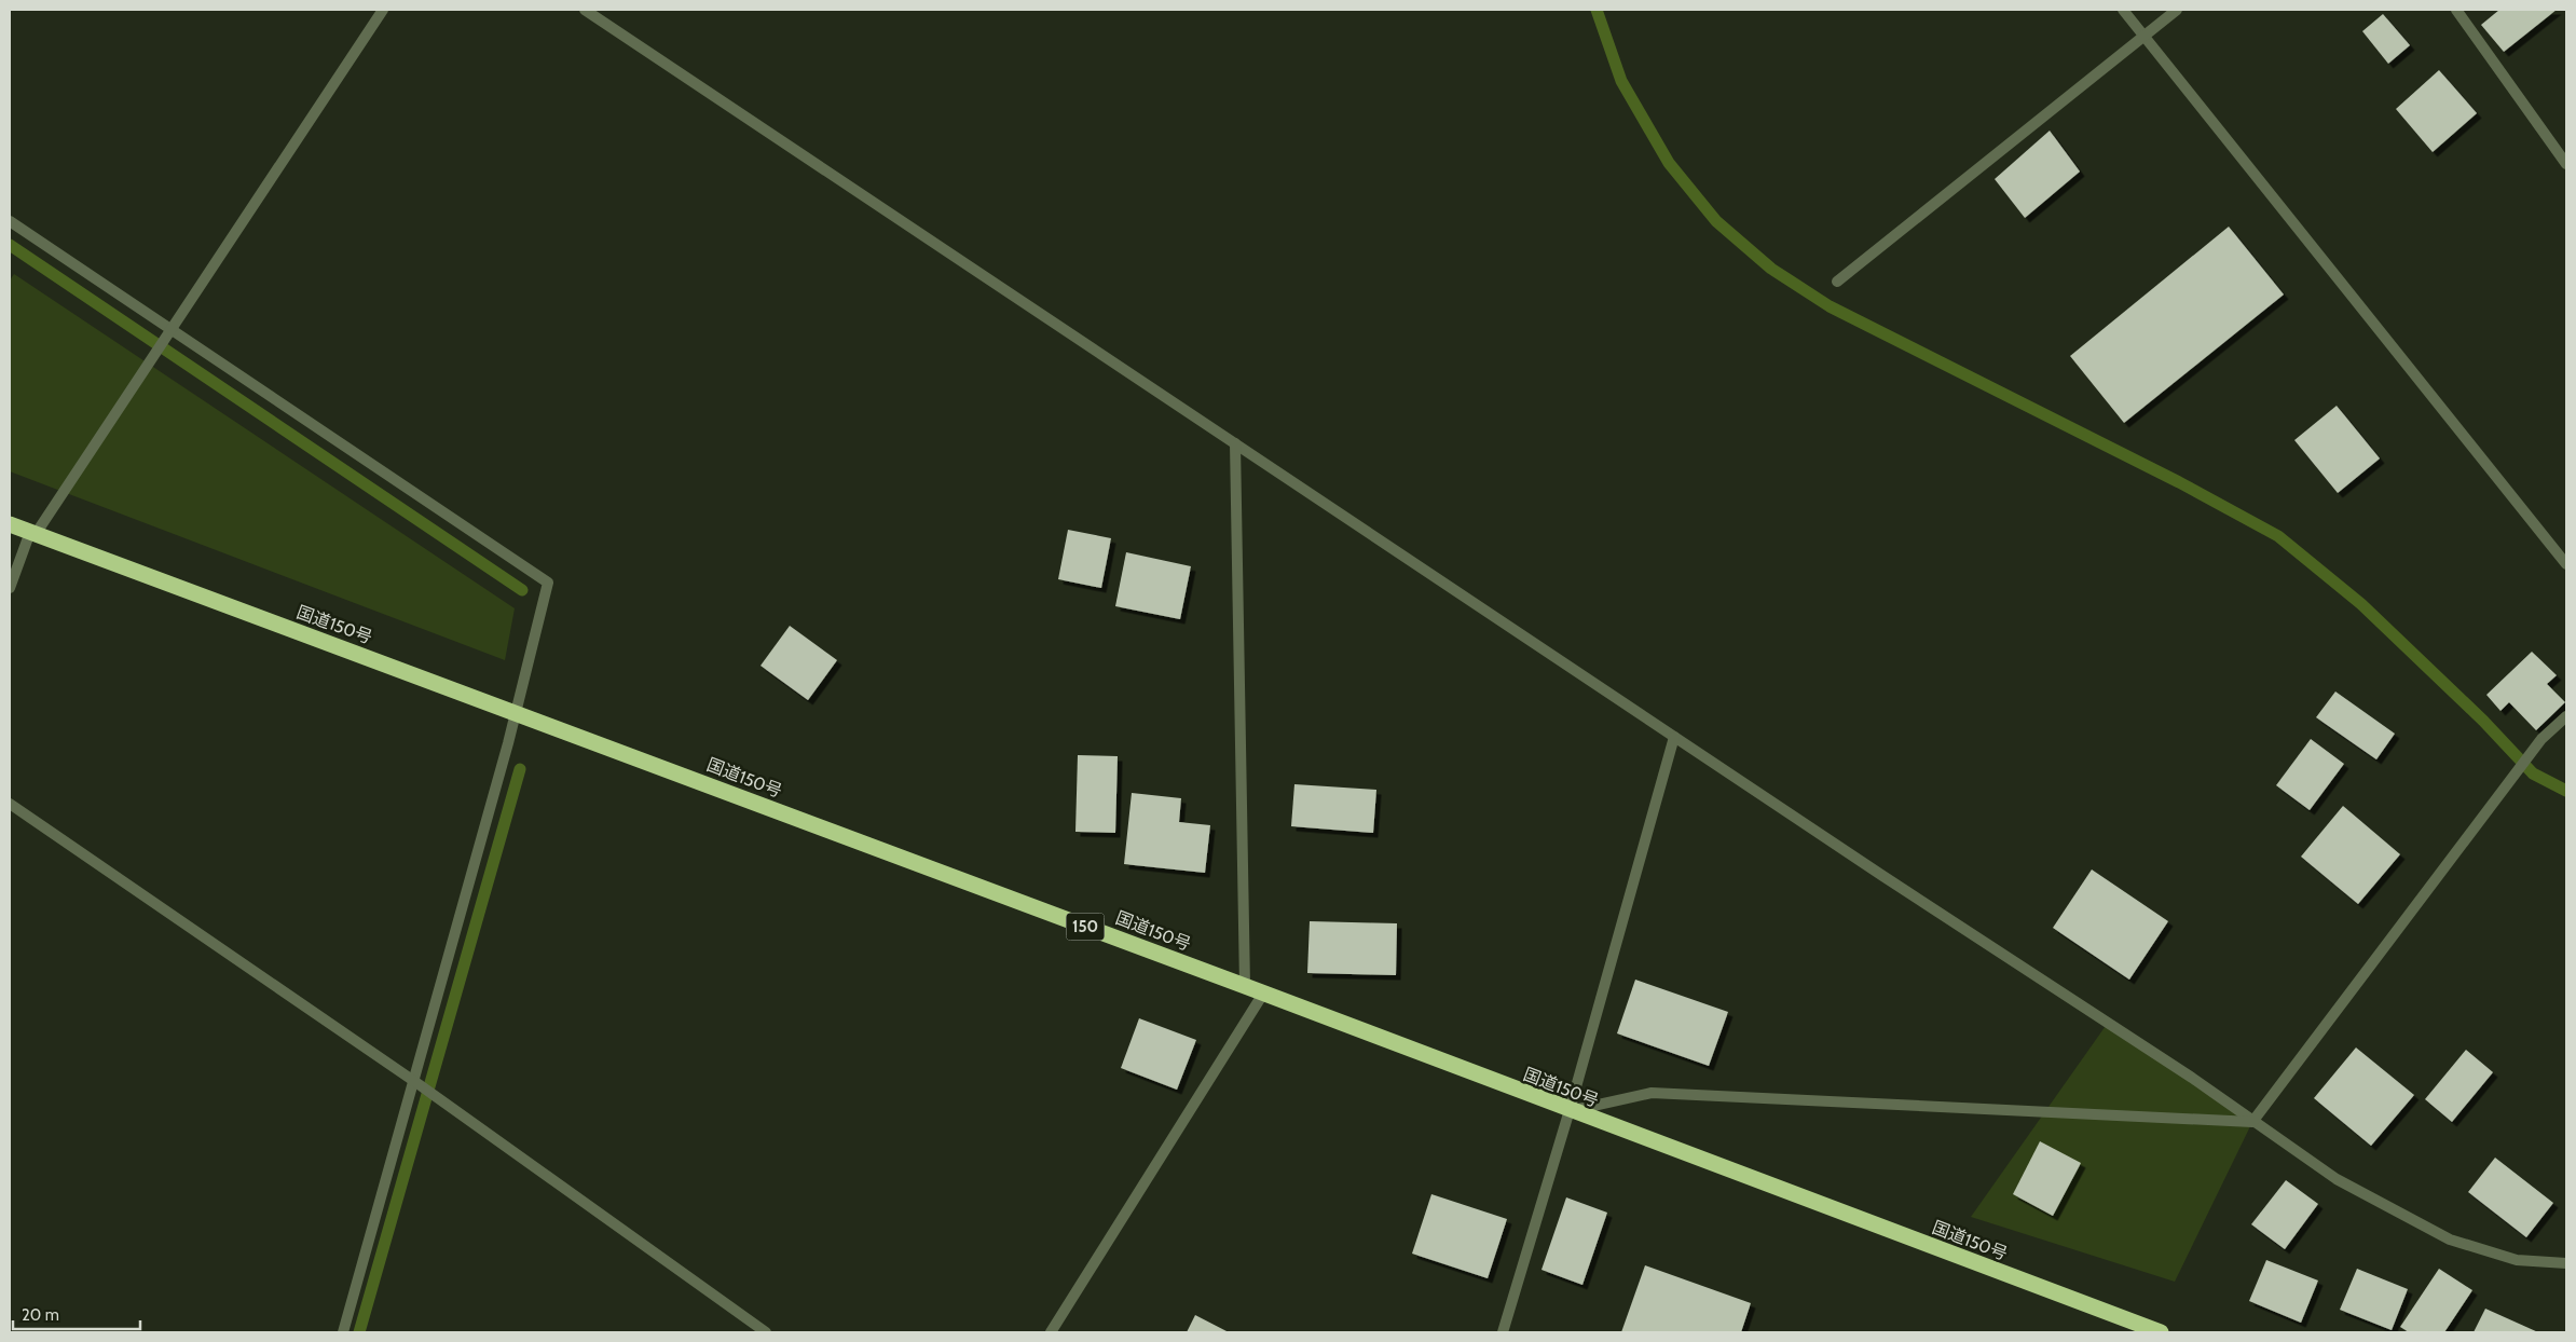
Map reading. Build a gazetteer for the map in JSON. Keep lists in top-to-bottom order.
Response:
{
  "streets": {
    "highway": ["国道150号", "150"]
  },
  "scale_bar": "20 m"
}
